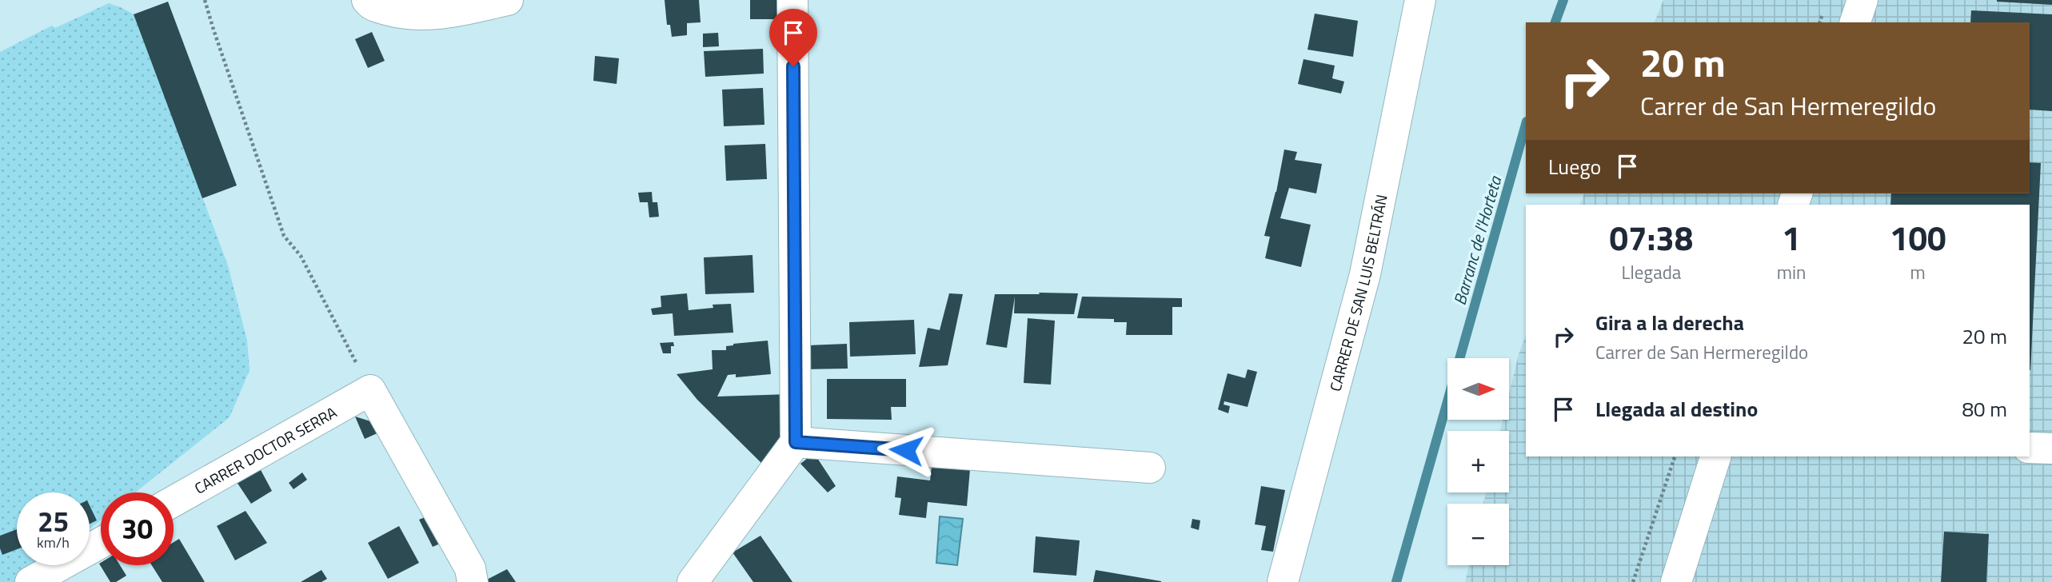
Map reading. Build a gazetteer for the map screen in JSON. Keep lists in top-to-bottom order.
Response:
{
  "streets": {
    "street": ["CARRER DE SAN LUIS BELTRÁN", "CARRER DOCTOR SERRA"]
  },
  "water": ["Barranc de l'Horteta"],
  "north": "right",
  "page": {
    "turn": ["20 m", "Carrer de San Hermeregildo"],
    "then": "Luego",
    "eta": [
      "07:38",
      "Llegada",
      "1",
      "min",
      "100",
      "m"
    ],
    "list": [
      {
        "name": "Gira a la derecha",
        "note": "Carrer de San Hermeregildo",
        "value": "20 m"
      },
      {
        "name": "Llegada al destino",
        "value": "80 m"
      }
    ],
    "map_buttons": ["+", "−"],
    "speed": "25 km/h",
    "limit": "30"
  }
}
